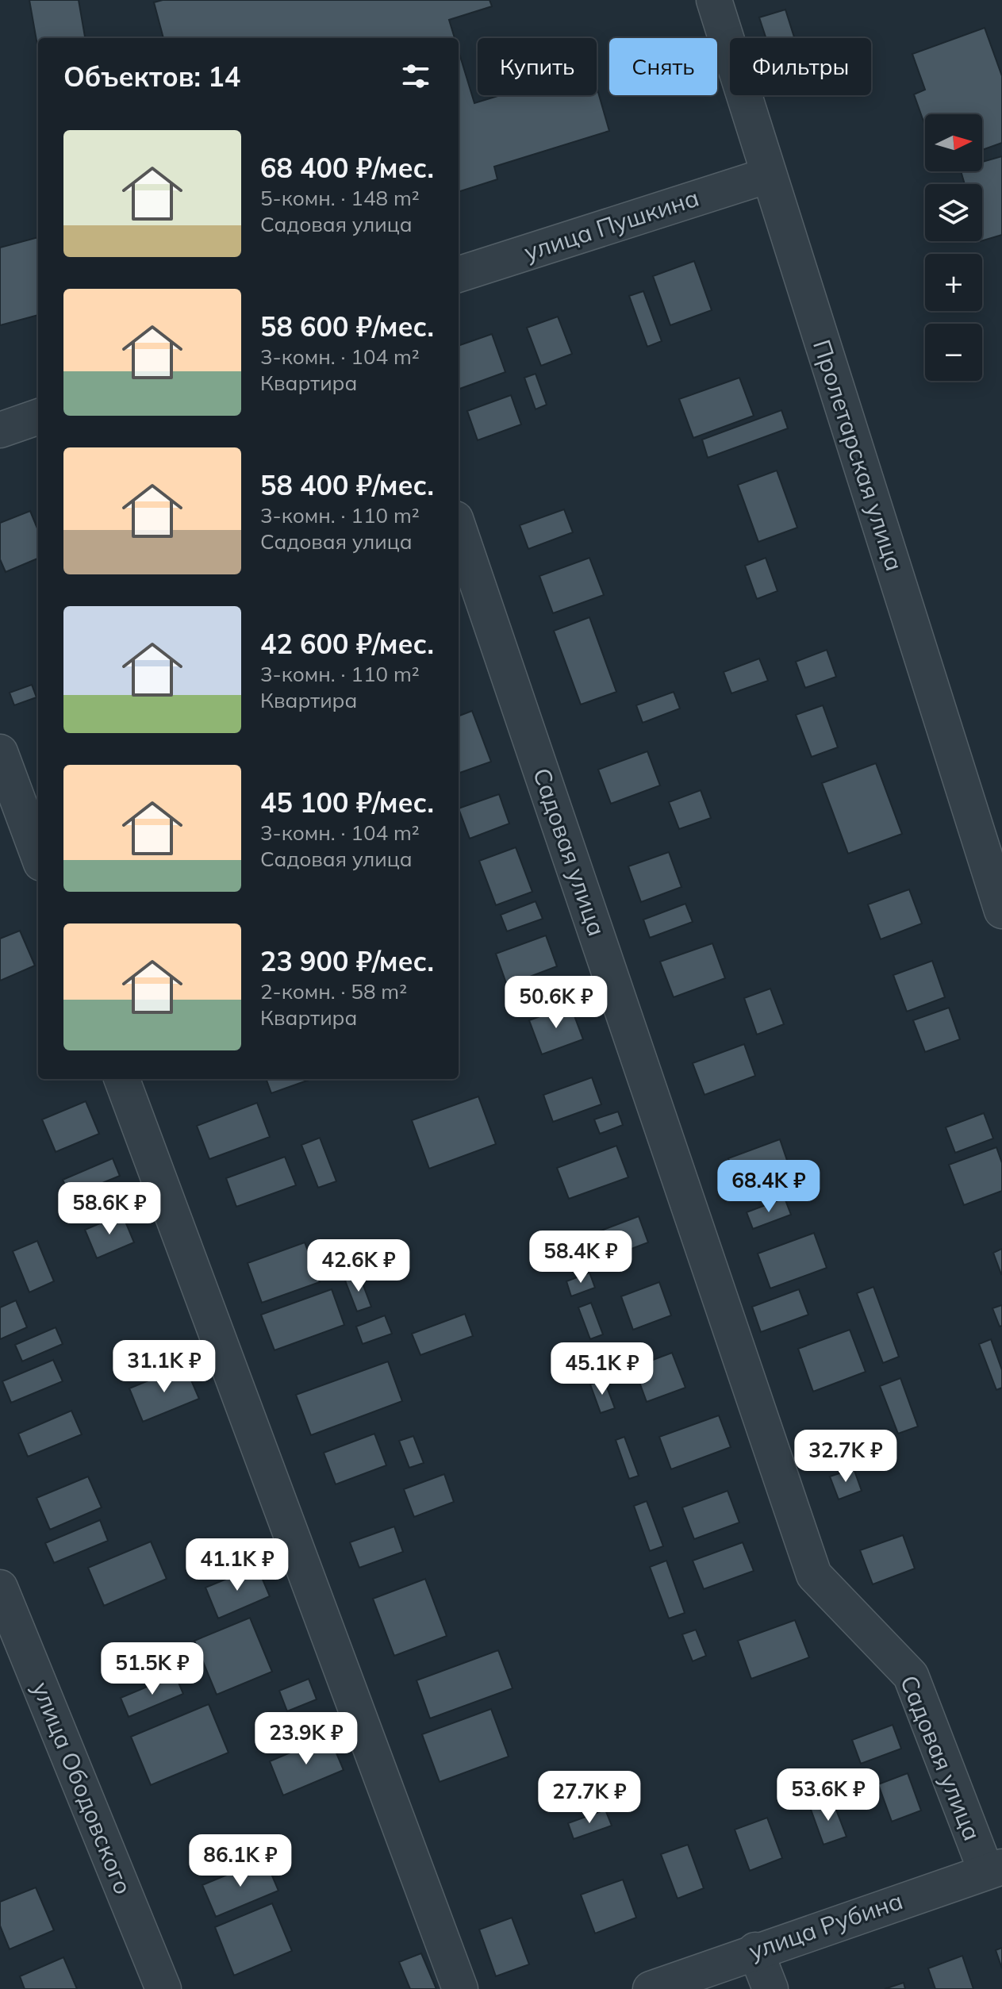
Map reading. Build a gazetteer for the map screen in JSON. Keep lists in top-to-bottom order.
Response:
{
  "streets": {
    "street": [
      "улица Пушкина",
      "Пролетарская улица",
      "Садовая улица",
      "улица Ободовского",
      "улица Рубина"
    ]
  },
  "crossings": [
    ["улица Пушкина", "Пролетарская улица"],
    ["Садовая улица", "улица Рубина"]
  ],
  "north": "right",
  "page": {
    "chip": ["Купить", "Снять", "Фильтры"],
    "heading": "Объектов: 14",
    "map_buttons": ["+", "−"],
    "list": [
      {
        "name": "68 400 ₽/мес.",
        "note": "5-комн. · 148 m² · Садовая улица"
      },
      {
        "name": "58 600 ₽/мес.",
        "note": "3-комн. · 104 m² · Квартира"
      },
      {
        "name": "58 400 ₽/мес.",
        "note": "3-комн. · 110 m² · Садовая улица"
      },
      {
        "name": "42 600 ₽/мес.",
        "note": "3-комн. · 110 m² · Квартира"
      },
      {
        "name": "45 100 ₽/мес.",
        "note": "3-комн. · 104 m² · Садовая улица"
      },
      {
        "name": "23 900 ₽/мес.",
        "note": "2-комн. · 58 m² · Квартира"
      }
    ],
    "price": [
      "50.6K ₽",
      "68.4K ₽",
      "58.6K ₽",
      "58.4K ₽",
      "42.6K ₽",
      "31.1K ₽",
      "45.1K ₽",
      "32.7K ₽",
      "41.1K ₽",
      "51.5K ₽",
      "23.9K ₽",
      "53.6K ₽",
      "27.7K ₽",
      "86.1K ₽"
    ]
  }
}
